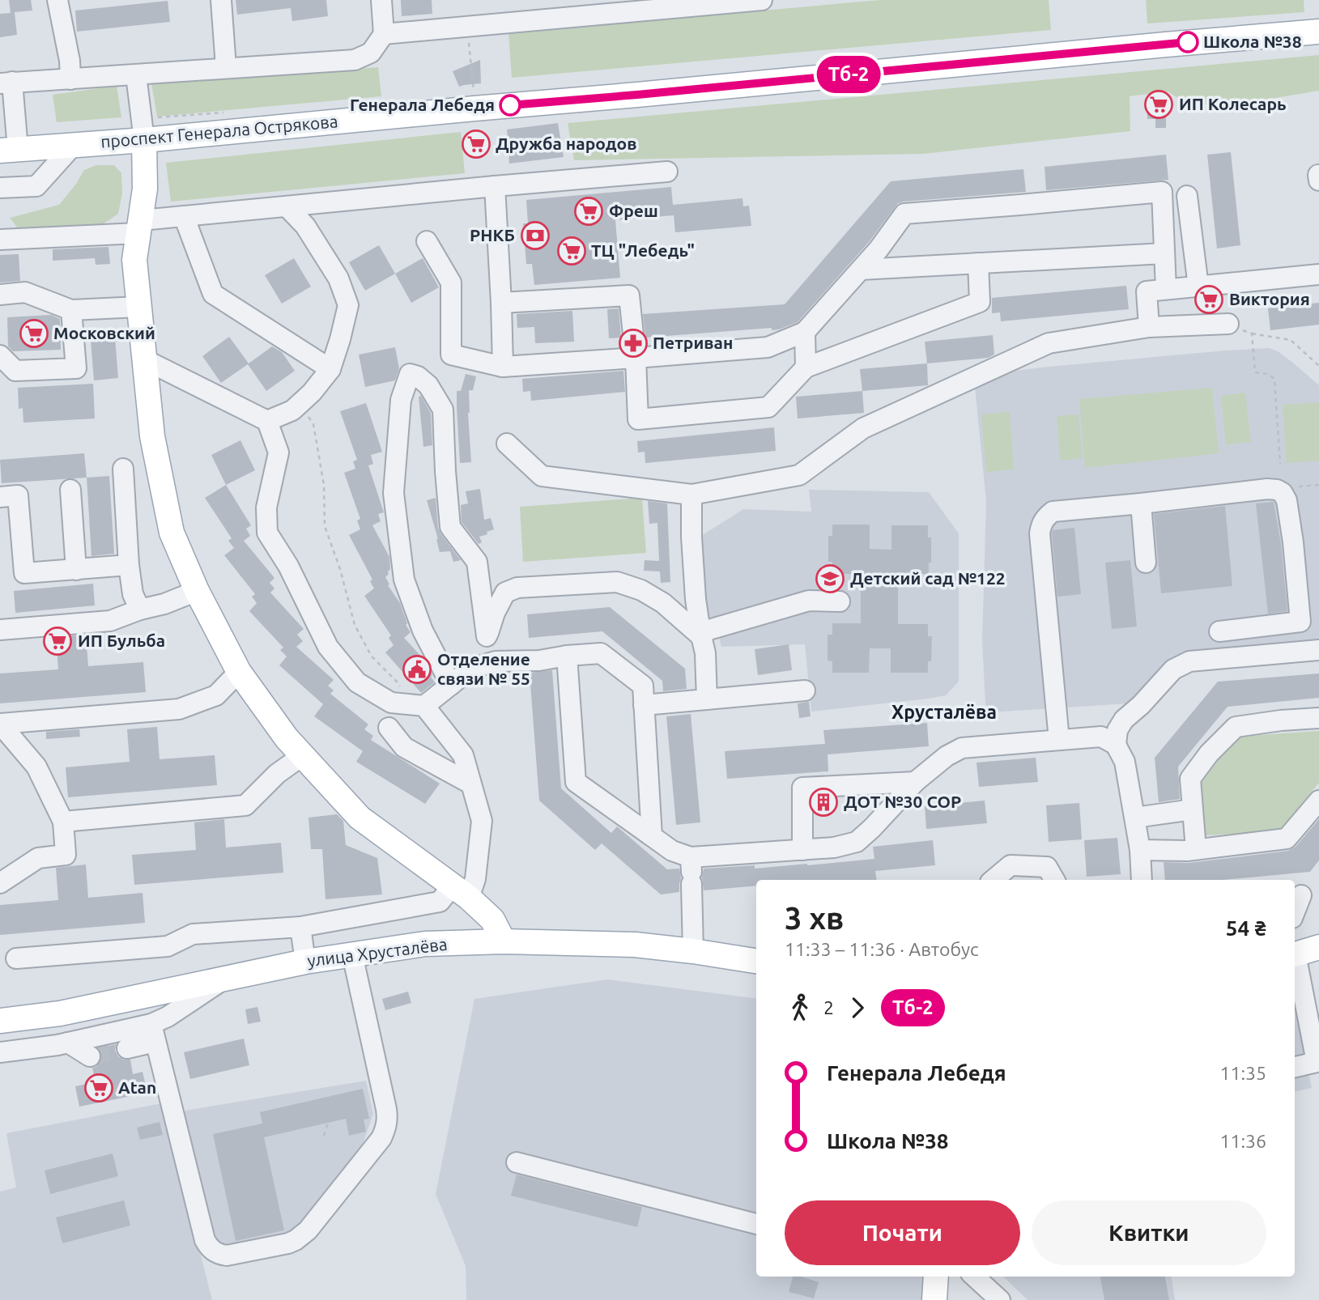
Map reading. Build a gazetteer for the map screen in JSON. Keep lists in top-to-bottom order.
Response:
{
  "streets": {
    "main road": ["проспект Генерала Острякова", "улица Хрусталёва"]
  },
  "districts": ["Хрусталёва"],
  "places": {
    "other": ["Школа №38", "Генерала Лебедя"],
    "supermarket": [
      "ИП Колесарь",
      "Дружба народов",
      "Фреш",
      "ТЦ \"Лебедь\"",
      "Виктория",
      "Московский",
      "ИП Бульба",
      "Atan"
    ],
    "bank": ["РНКБ"],
    "pharmacy": ["Петриван"],
    "school or university": ["Детский сад №122"],
    "public building": ["Отделение связи № 55"],
    "building": ["ДОТ №30 СОР"]
  },
  "lines": ["bus line Тб-2"],
  "page": {
    "on_map": "Тб-2",
    "heading": ["3 хв", "11:33 – 11:36 · Автобус", "54 ₴"],
    "legs": ["2", "Тб-2"],
    "list": [
      {
        "name": "Генерала Лебедя",
        "value": "11:35"
      },
      {
        "name": "Школа №38",
        "value": "11:36"
      }
    ],
    "buttons": ["Почати", "Квитки"]
  }
}
